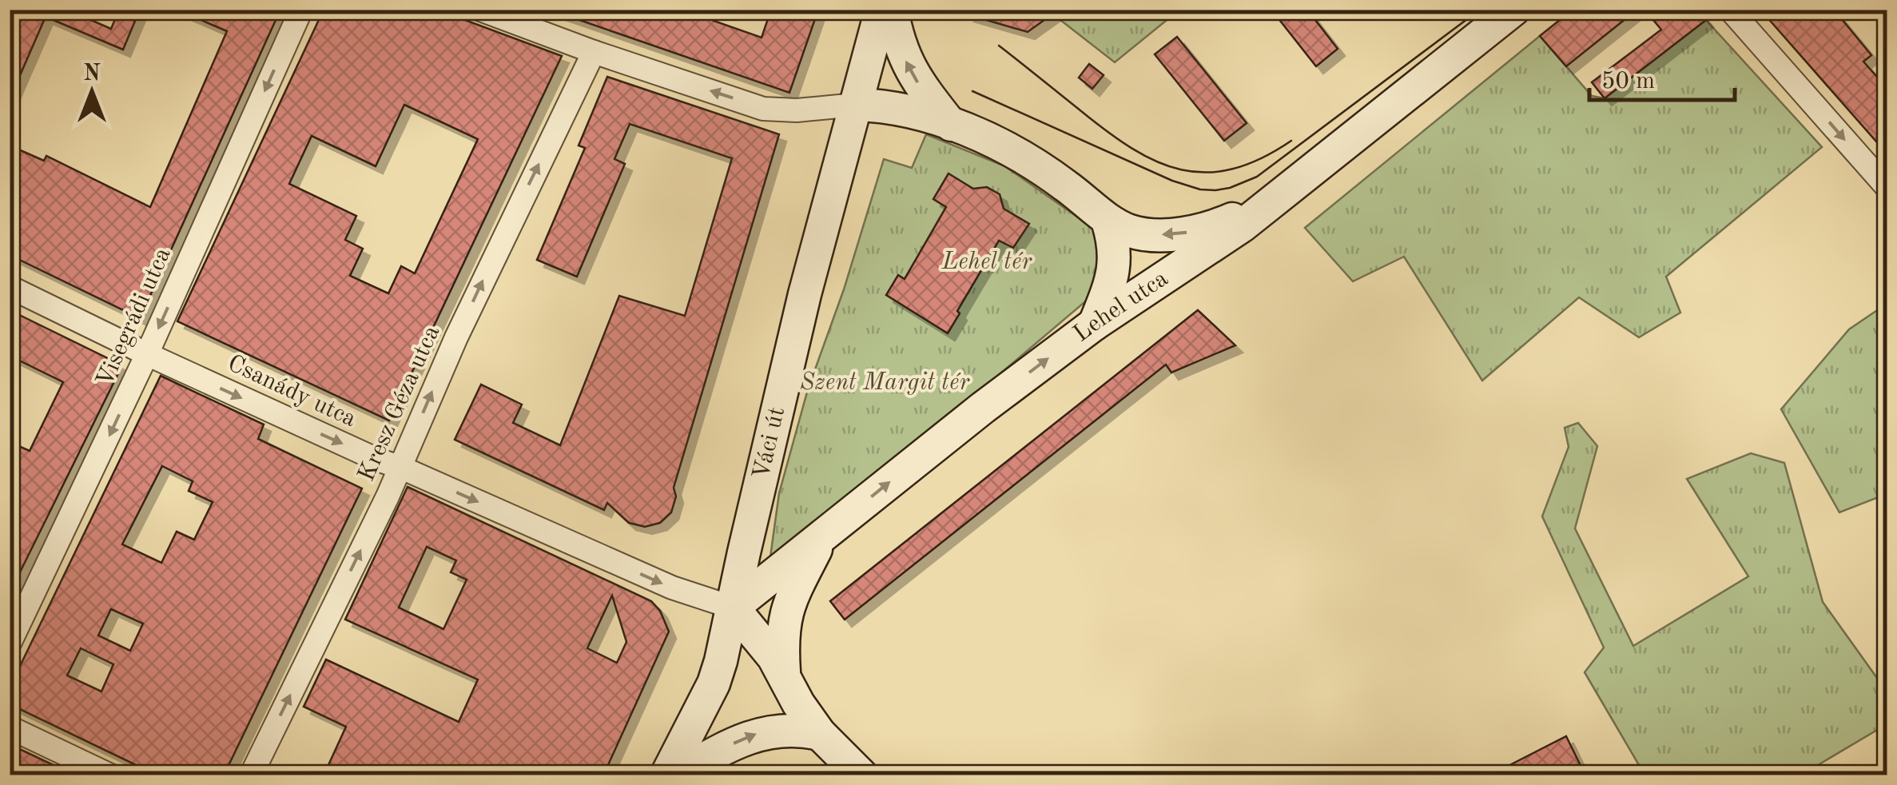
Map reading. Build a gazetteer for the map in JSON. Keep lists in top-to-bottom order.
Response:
{
  "streets": {
    "main road": ["Lehel utca", "Váci út"],
    "street": ["Visegrádi utca", "Csanády utca", "Kresz Géza utca"]
  },
  "crossings": [
    ["Lehel utca", "Csanády utca"],
    ["Lehel utca", "Váci út"],
    ["Visegrádi utca", "Csanády utca"],
    ["Csanády utca", "Kresz Géza utca"],
    ["Csanády utca", "Váci út"]
  ],
  "one_way": [
    "Lehel utca",
    "Visegrádi utca",
    "Csanády utca",
    "Kresz Géza utca"
  ],
  "parks": ["Lehel tér", "Szent Margit tér"],
  "scale_bar": "50 m",
  "north": "top"
}
